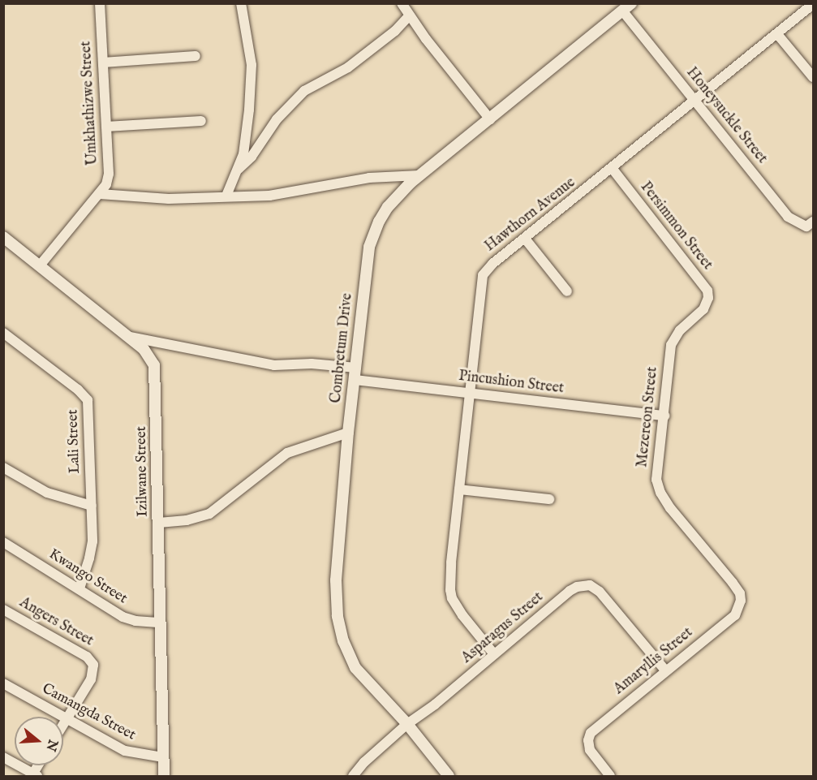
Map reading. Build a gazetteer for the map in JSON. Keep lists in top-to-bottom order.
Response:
{
  "streets": {
    "street": [
      "Umkhathizwe Street",
      "Honeysuckle Street",
      "Hawthorn Avenue",
      "Persimmon Street",
      "Combretum Drive",
      "Pincushion Street",
      "Mezereon Street",
      "Lali Street",
      "Izilwane Street",
      "Kwango Street",
      "Angers Street",
      "Asparagus Street",
      "Amaryllis Street",
      "Camangda Street"
    ]
  },
  "crossings": [
    ["Umkhathizwe Street", "Izilwane Street"],
    ["Honeysuckle Street", "Hawthorn Avenue"],
    ["Honeysuckle Street", "Combretum Drive"],
    ["Hawthorn Avenue", "Persimmon Street"],
    ["Hawthorn Avenue", "Pincushion Street"],
    ["Hawthorn Avenue", "Asparagus Street"],
    ["Persimmon Street", "Mezereon Street"],
    ["Combretum Drive", "Pincushion Street"],
    ["Combretum Drive", "Asparagus Street"],
    ["Pincushion Street", "Mezereon Street"],
    ["Mezereon Street", "Amaryllis Street"],
    ["Lali Street", "Kwango Street"],
    ["Izilwane Street", "Kwango Street"],
    ["Izilwane Street", "Camangda Street"],
    ["Angers Street", "Camangda Street"],
    ["Asparagus Street", "Amaryllis Street"]
  ],
  "north": "right"
}
